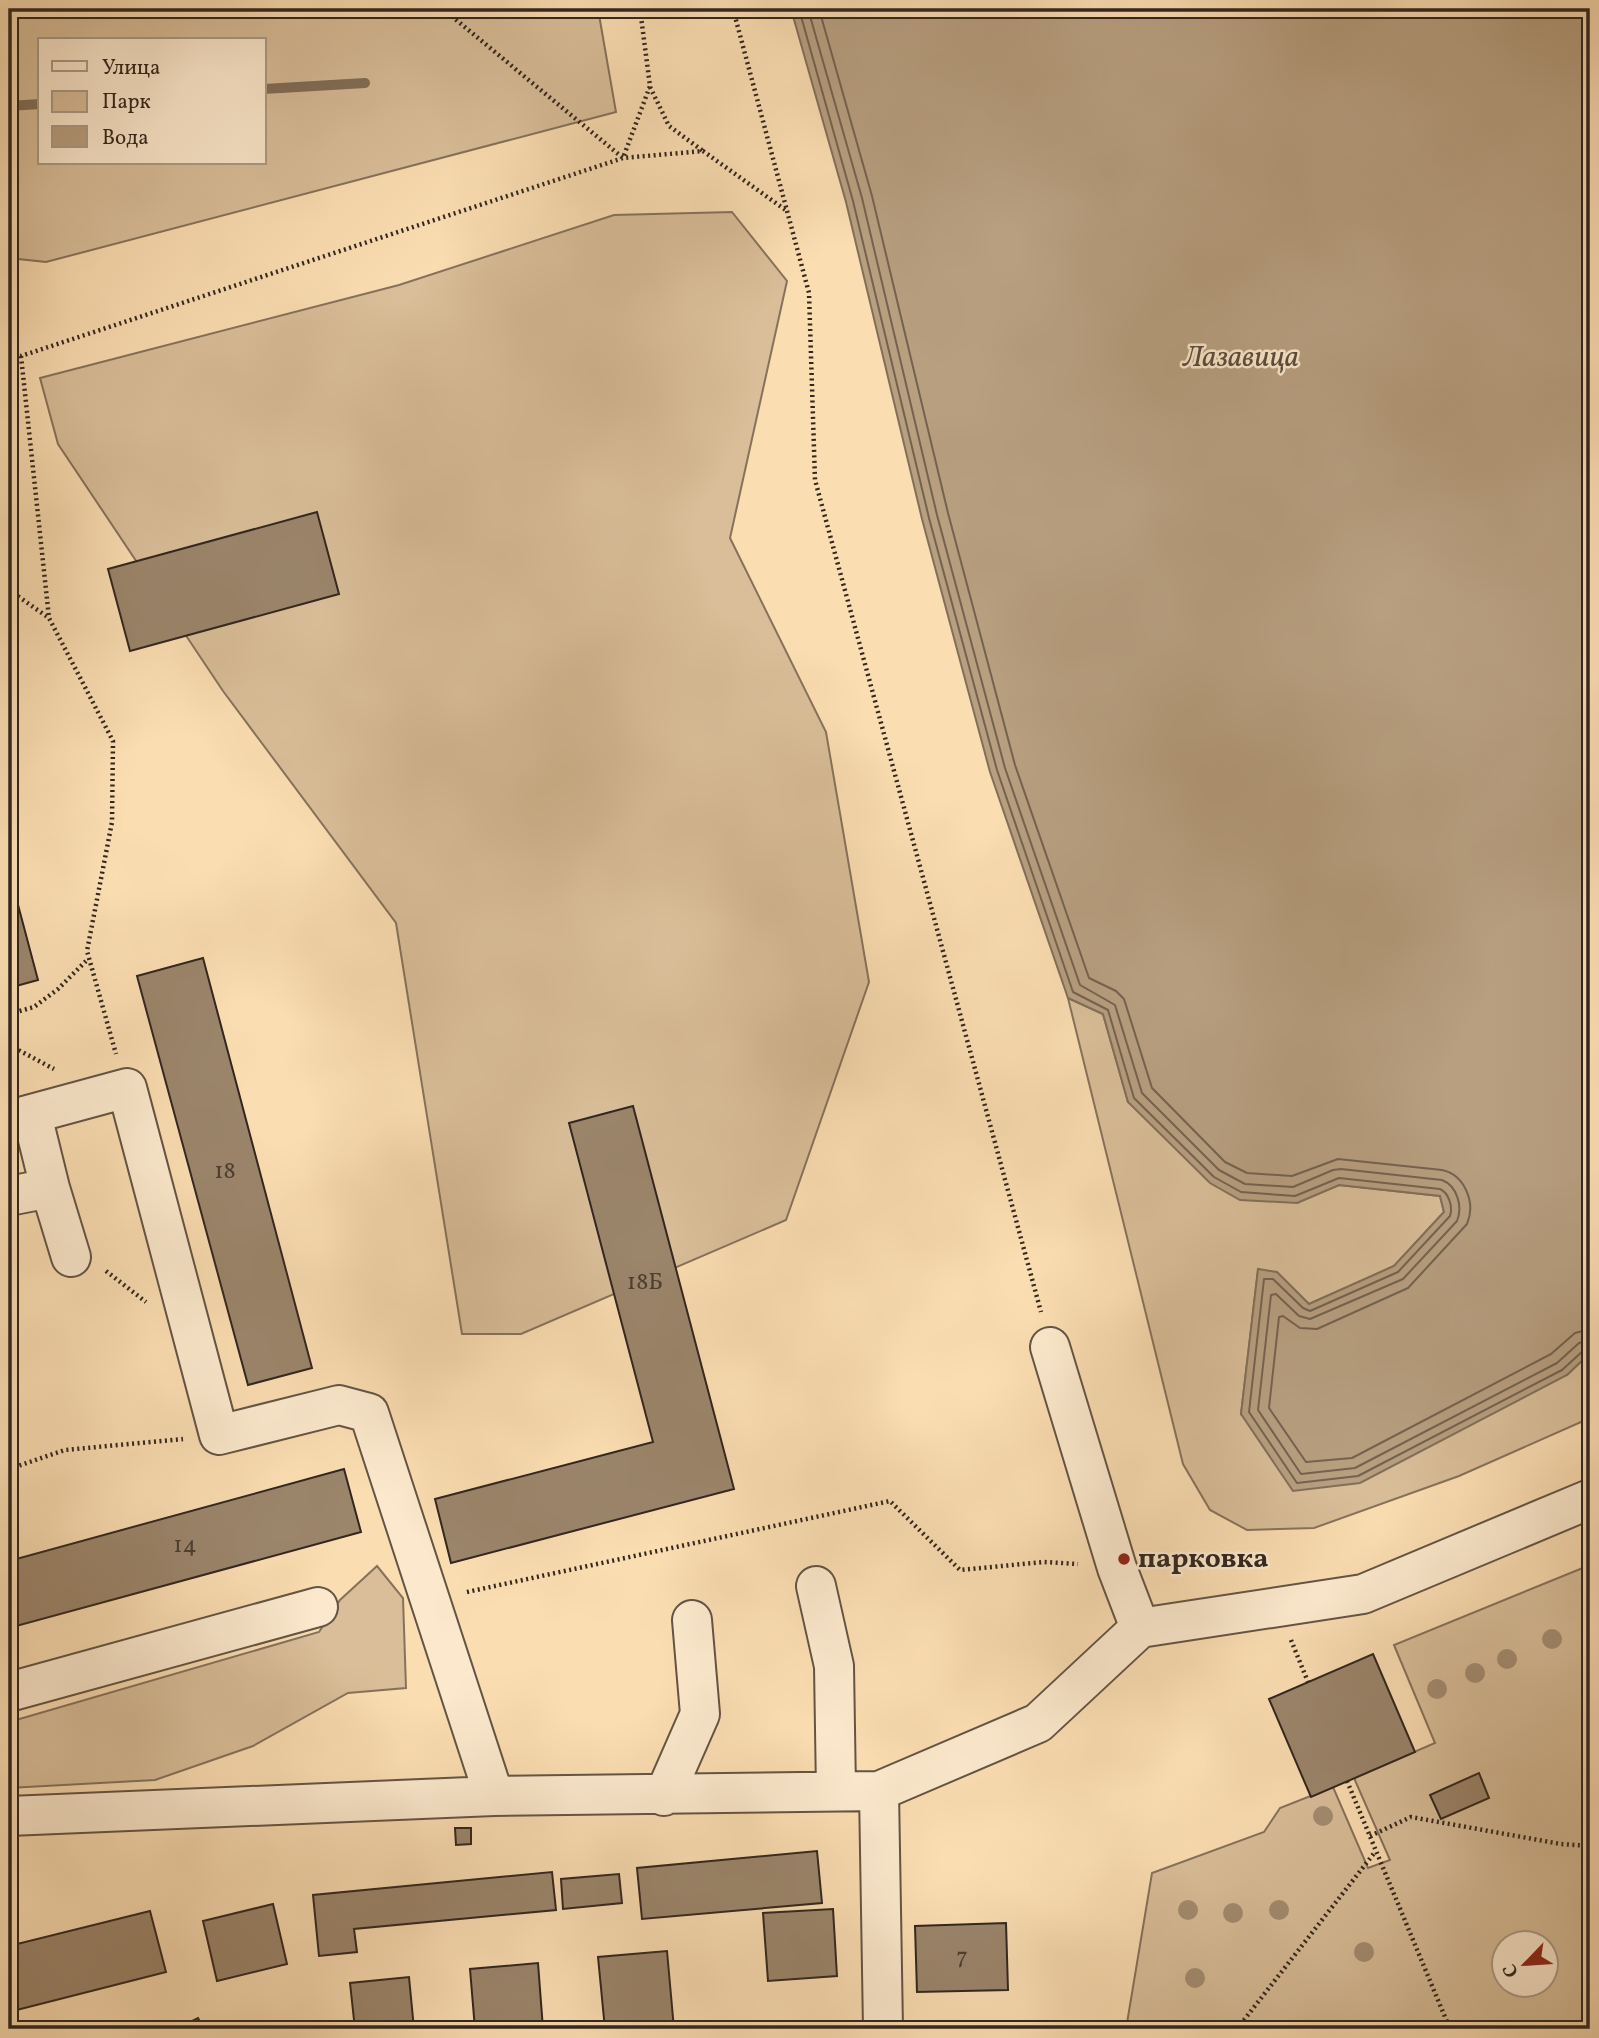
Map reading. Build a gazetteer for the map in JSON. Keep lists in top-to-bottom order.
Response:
{
  "water": ["Лазавица"],
  "places": ["парковка"],
  "house_numbers": [
    "18",
    "18Б",
    "14",
    "7"
  ],
  "legend": ["Улица", "Парк", "Вода"],
  "north": "bottom left"
}
